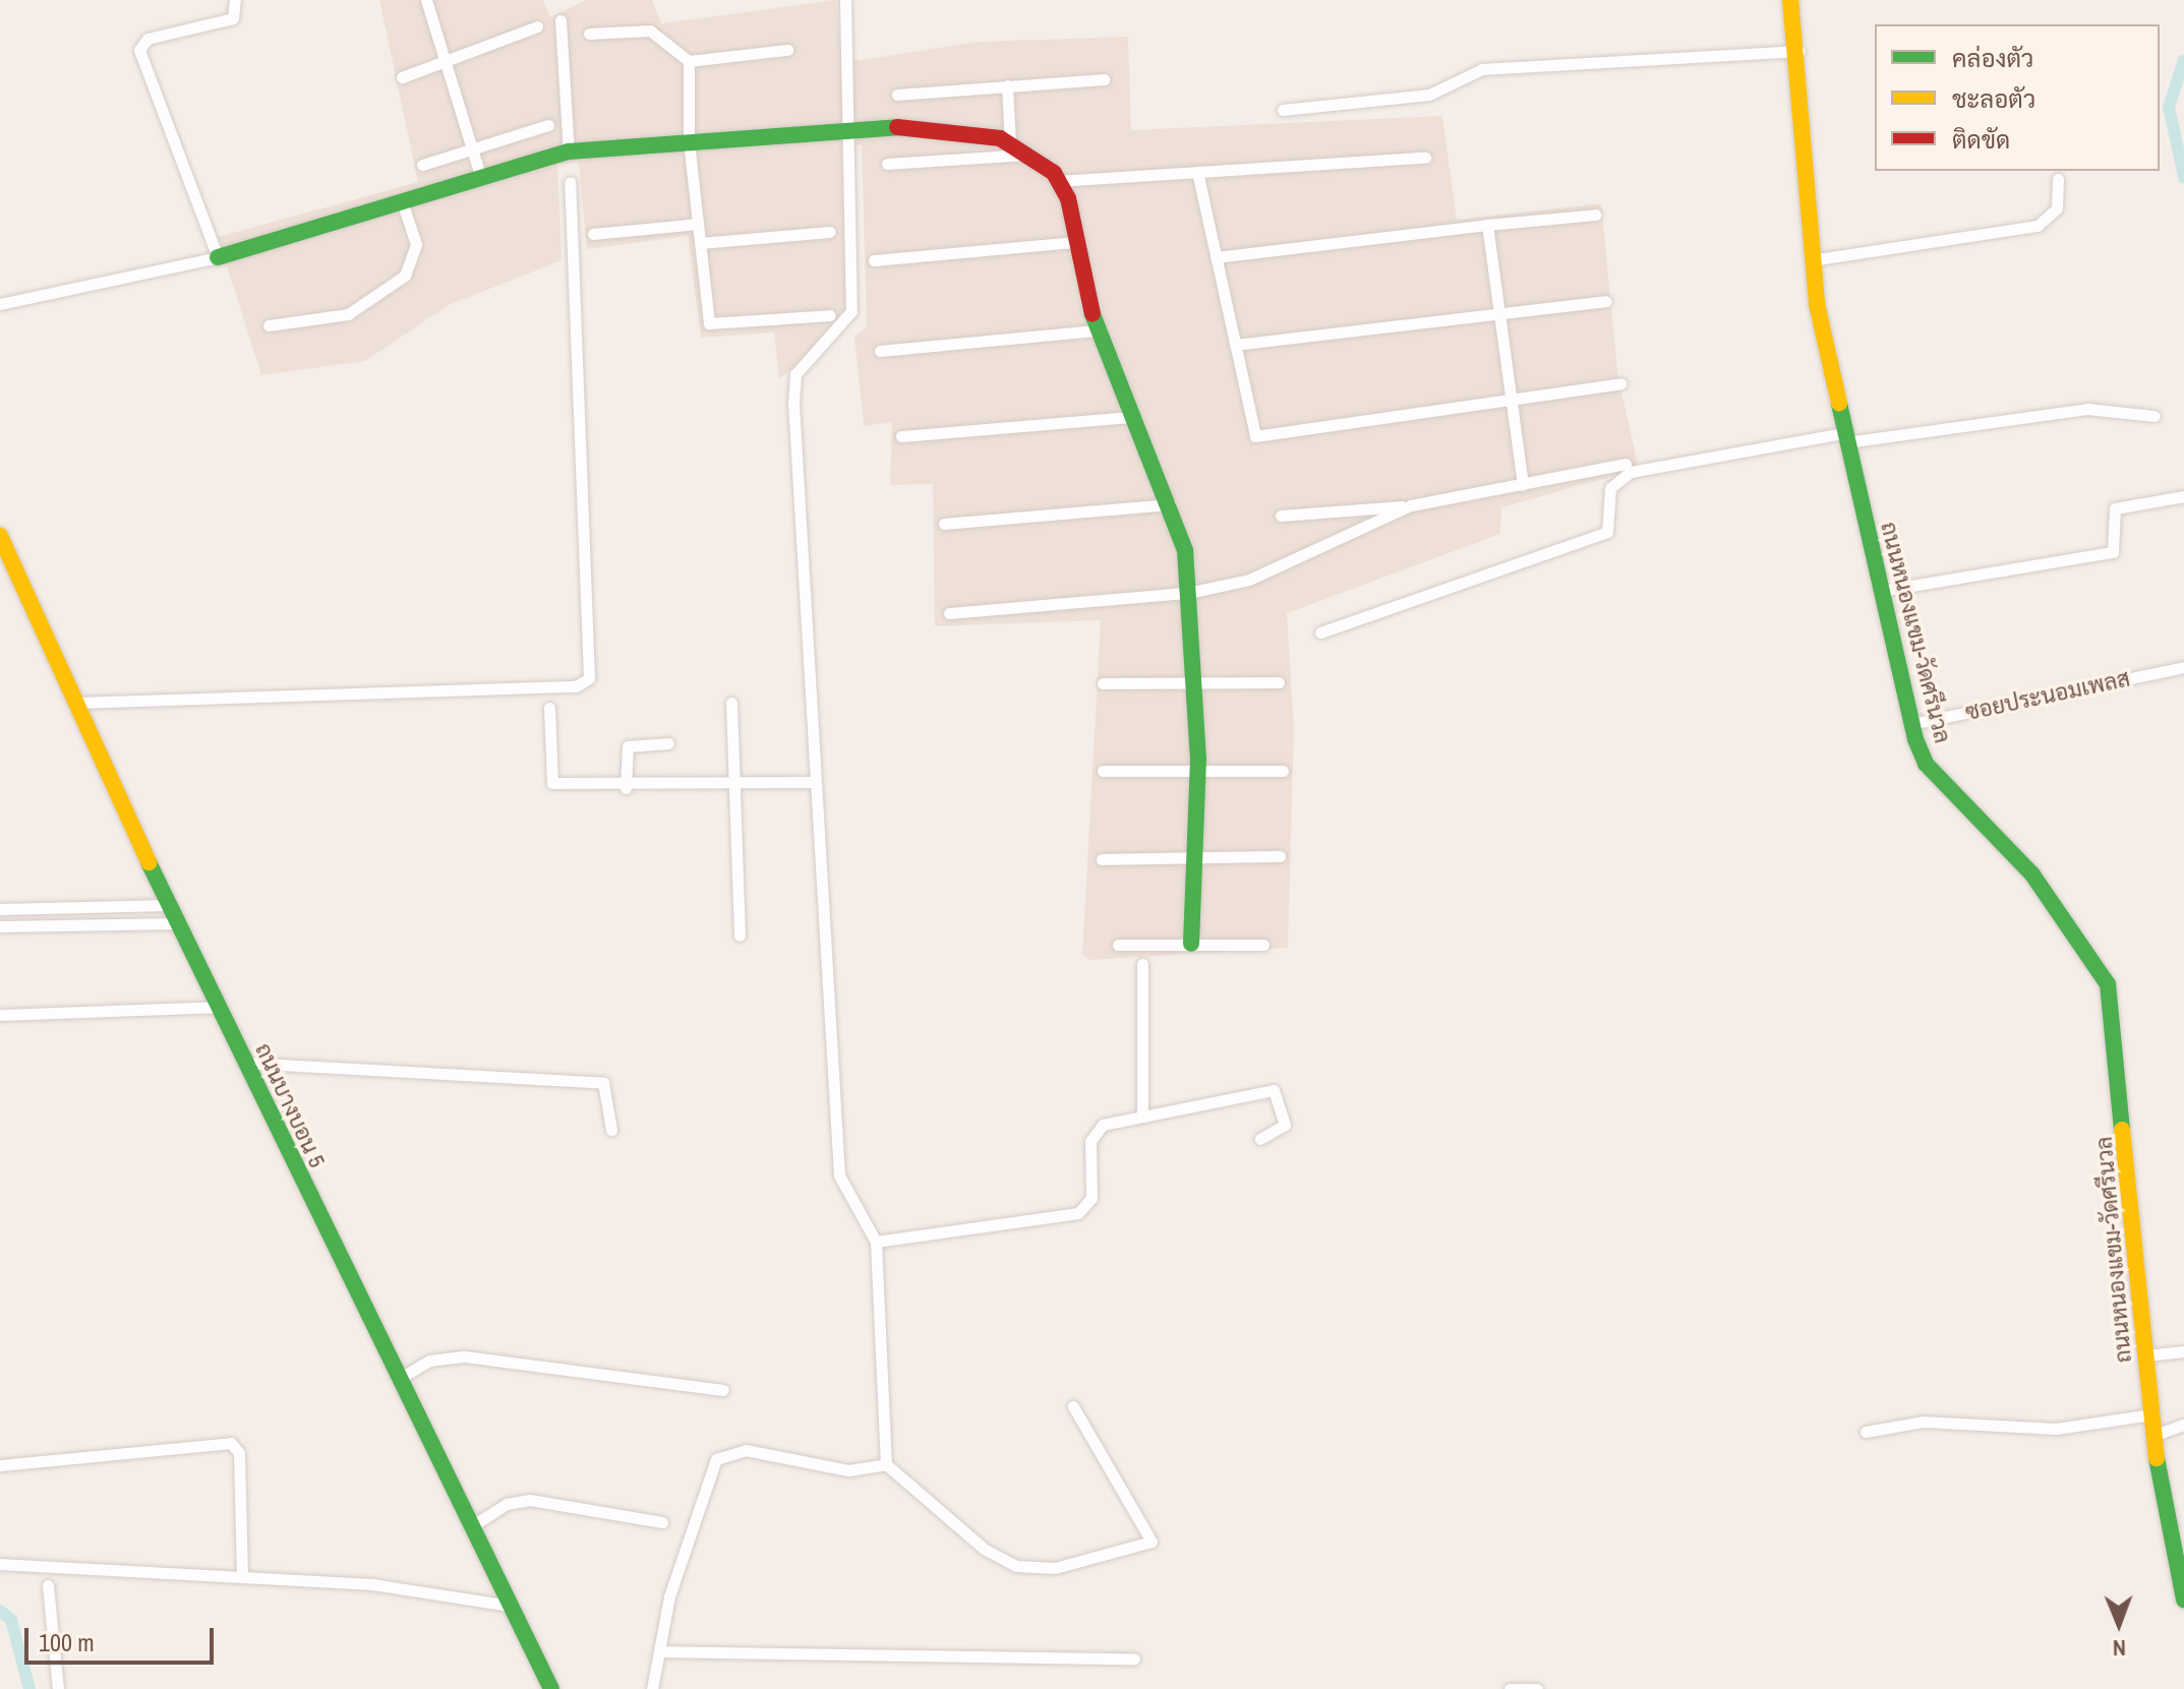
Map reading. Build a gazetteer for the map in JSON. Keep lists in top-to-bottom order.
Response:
{
  "streets": {
    "street": ["ถนนหนองแขม-วัดศรีนวล", "ซอยประนอมเพลส", "ถนนบางบอน 5"]
  },
  "crossings": [
    ["ถนนหนองแขม-วัดศรีนวล", "ซอยประนอมเพลส"]
  ],
  "legend": ["คล่องตัว", "ชะลอตัว", "ติดขัด"],
  "scale_bar": "100 m",
  "north": "bottom"
}
